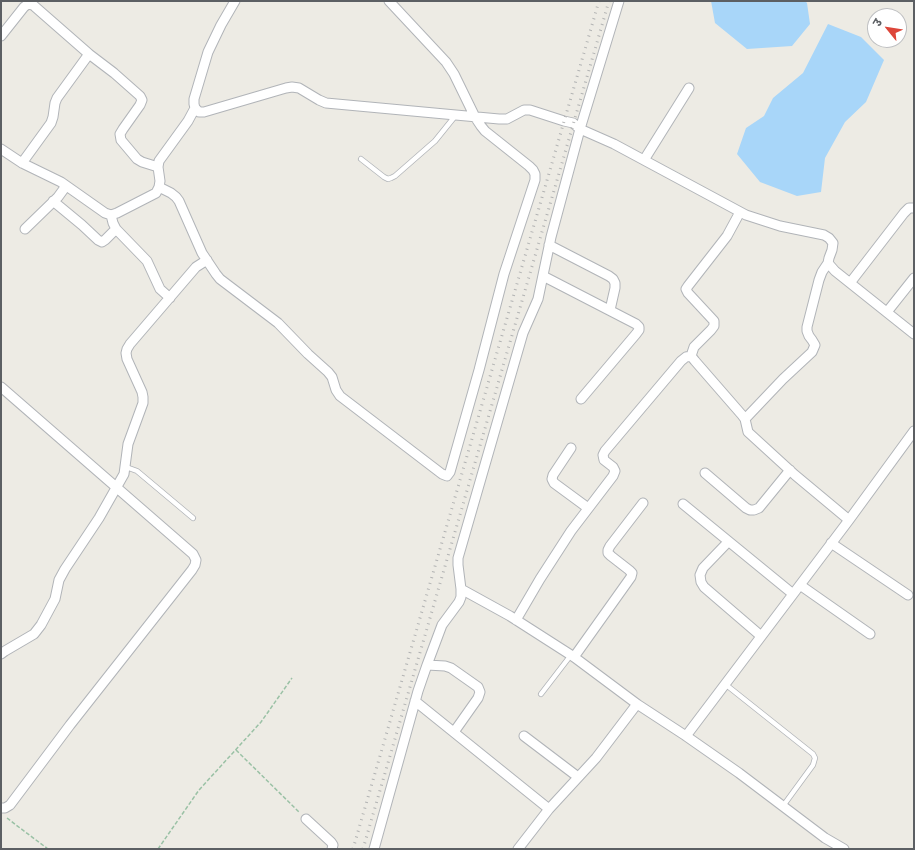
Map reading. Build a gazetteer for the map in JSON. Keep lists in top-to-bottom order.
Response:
{
  "north": "top left"
}
